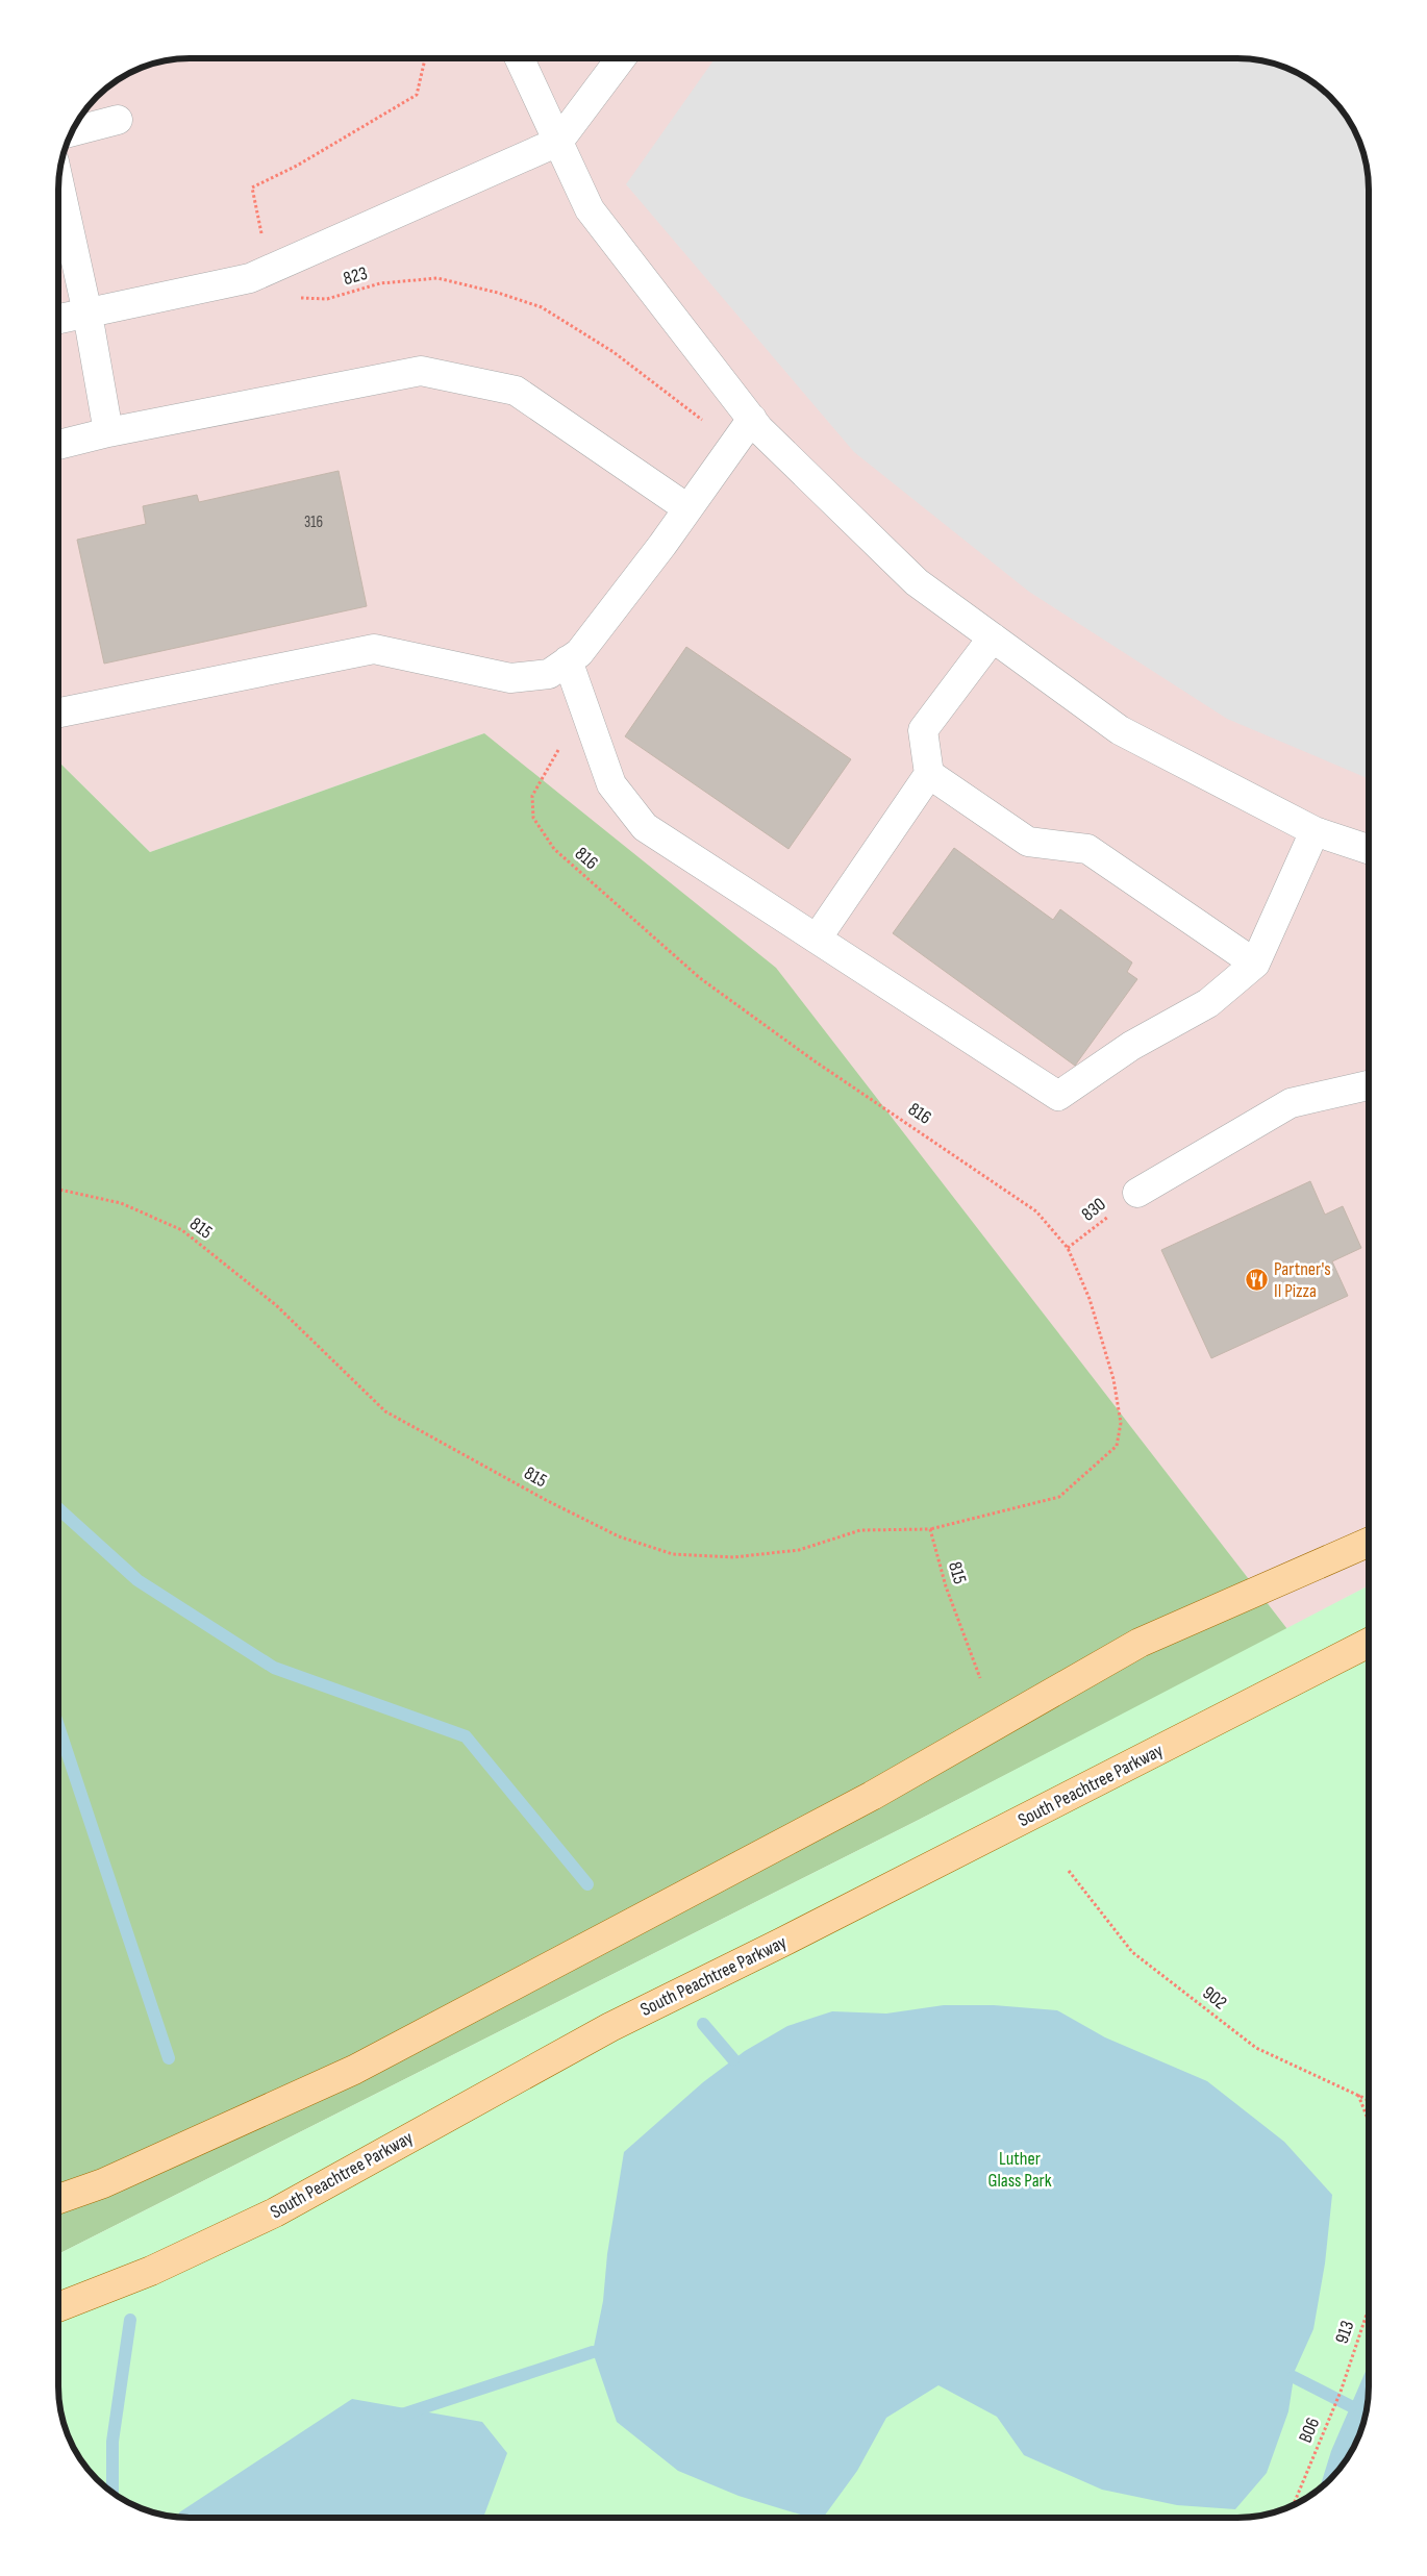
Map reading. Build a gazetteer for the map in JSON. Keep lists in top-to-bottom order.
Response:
{
  "streets": {
    "main road": ["South Peachtree Parkway"],
    "path": [
      "823",
      "816",
      "830",
      "815",
      "902",
      "913",
      "B06"
    ]
  },
  "crossings": [
    ["816", "830"],
    ["816", "815"],
    ["913", "B06"]
  ],
  "parks": ["Luther Glass Park"],
  "places": {
    "restaurant": ["Partner's II Pizza"]
  },
  "house_numbers": ["316"]
}
